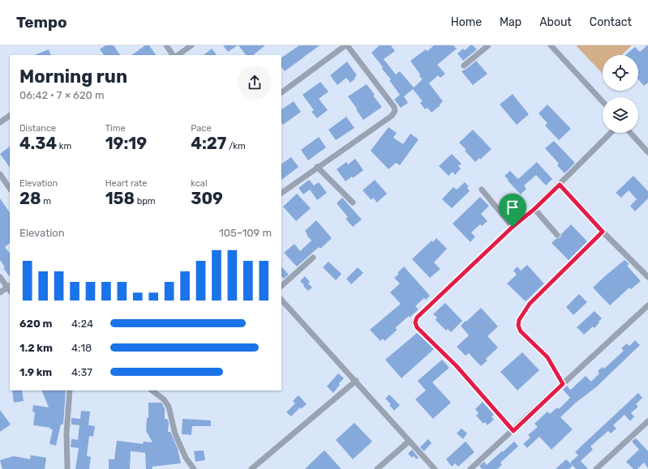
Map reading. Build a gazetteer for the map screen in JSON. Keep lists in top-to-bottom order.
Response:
{
  "page": {
    "header": "Tempo",
    "nav": [
      "Home",
      "Map",
      "About",
      "Contact"
    ],
    "heading": ["Morning run", "06:42 · 7 × 620 m"],
    "stats": [
      ["Distance", "4.34 km"],
      ["Time", "19:19"],
      ["Pace", "4:27 /km"],
      ["Elevation", "28 m"],
      ["Heart rate", "158 bpm"],
      ["kcal", "309"]
    ],
    "chart": ["Elevation", "105–109 m"],
    "list": [
      {
        "name": "620 m",
        "note": "4:24"
      },
      {
        "name": "1.2 km",
        "note": "4:18"
      },
      {
        "name": "1.9 km",
        "note": "4:37"
      }
    ]
  }
}
